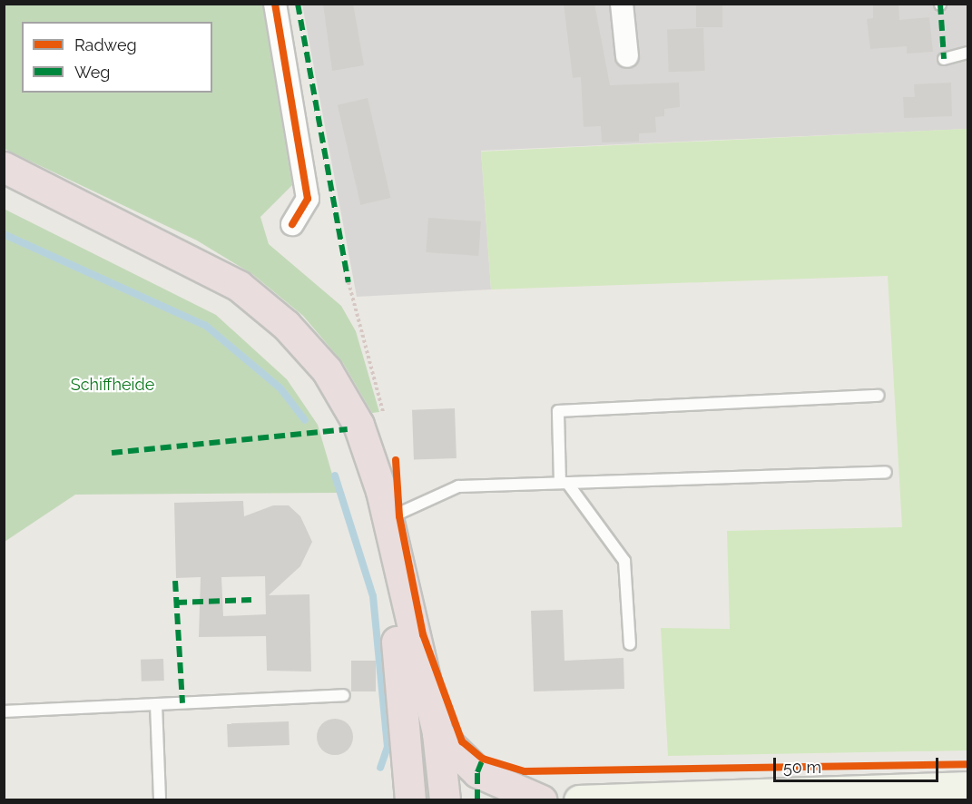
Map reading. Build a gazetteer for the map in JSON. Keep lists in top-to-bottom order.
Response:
{
  "parks": ["Schiffheide"],
  "legend": ["Radweg", "Weg"],
  "scale_bar": "50 m"
}
